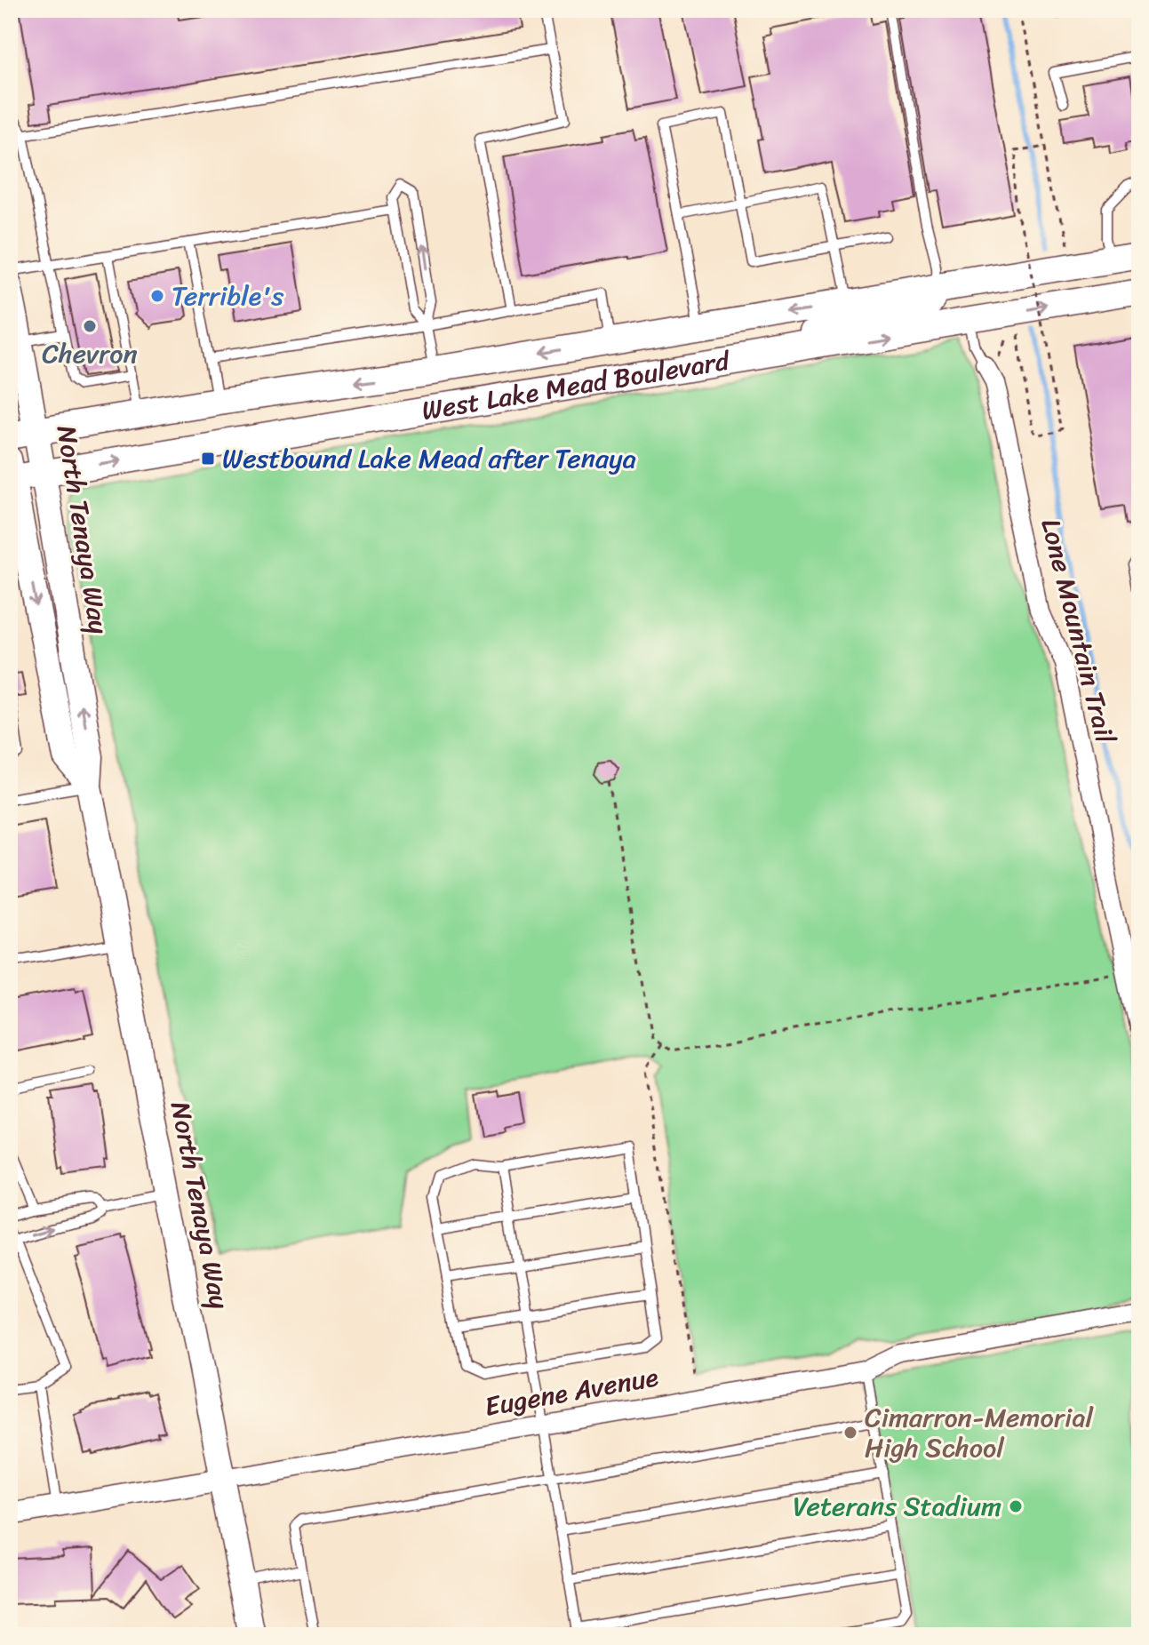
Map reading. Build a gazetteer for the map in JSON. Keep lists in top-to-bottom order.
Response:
{
  "streets": {
    "main road": ["West Lake Mead Boulevard", "North Tenaya Way"],
    "street": ["Lone Mountain Trail", "Eugene Avenue"]
  },
  "crossings": [
    ["West Lake Mead Boulevard", "North Tenaya Way"],
    ["North Tenaya Way", "Eugene Avenue"]
  ],
  "places": {
    "other": [
      "Terrible's",
      "Chevron",
      "Cimarron-Memorial High School",
      "Veterans Stadium"
    ],
    "transit": ["Westbound Lake Mead after Tenaya"]
  }
}
